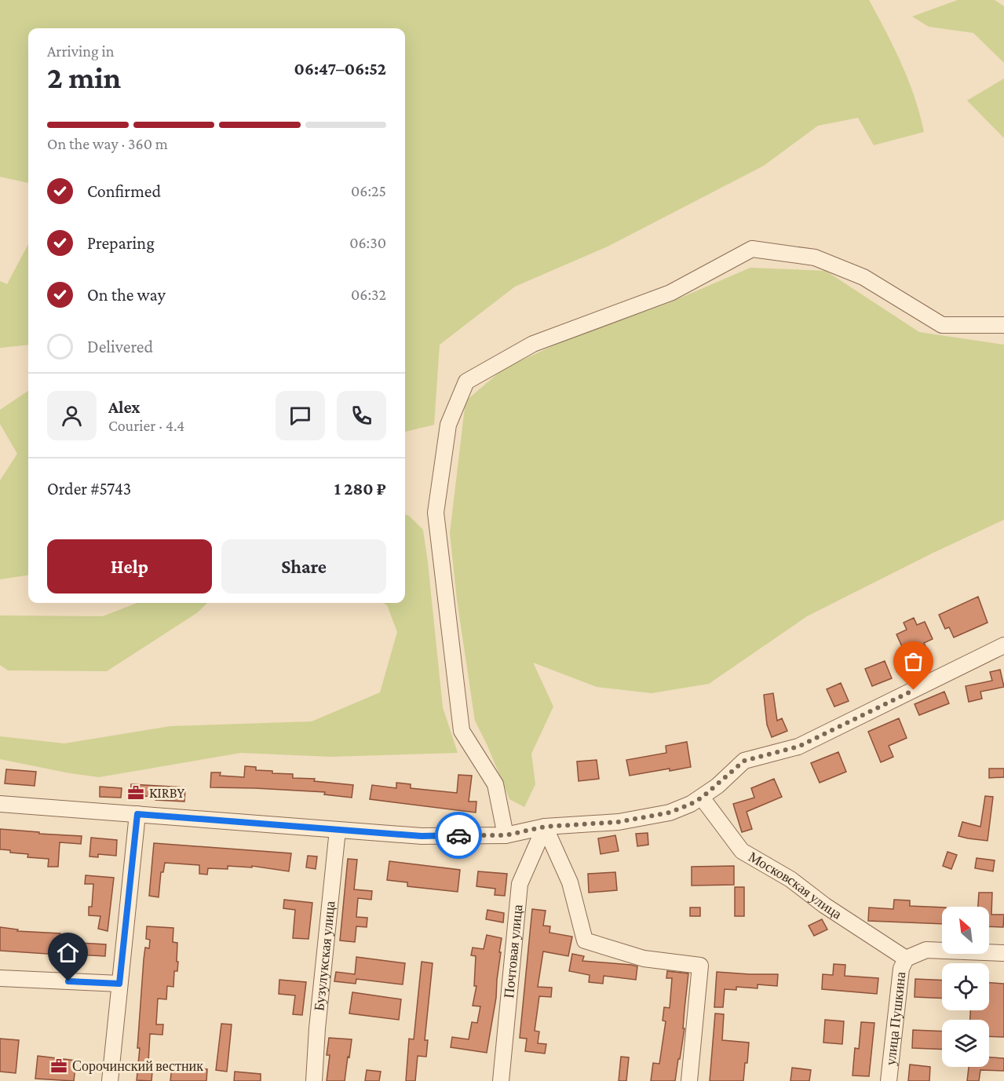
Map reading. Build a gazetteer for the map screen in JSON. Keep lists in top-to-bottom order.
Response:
{
  "streets": {
    "street": [
      "Московская улица",
      "Почтовая улица",
      "Бузулукская улица",
      "улица Пушкина"
    ]
  },
  "crossings": [
    ["Московская улица", "улица Пушкина"]
  ],
  "places": {
    "office": ["KIRBY", "Сорочинский вестник"]
  },
  "north": "top left",
  "page": {
    "heading": ["2 min", "Arriving in", "06:47–06:52"],
    "panel": [
      "Alex",
      "Courier · 4.4",
      "Order #5743",
      "1 280 ₽"
    ],
    "bar": "On the way · 360 m",
    "list": [
      ["Confirmed", "06:25"],
      ["Preparing", "06:30"],
      ["On the way", "06:32"],
      "Delivered"
    ],
    "buttons": ["Help", "Share"]
  }
}
